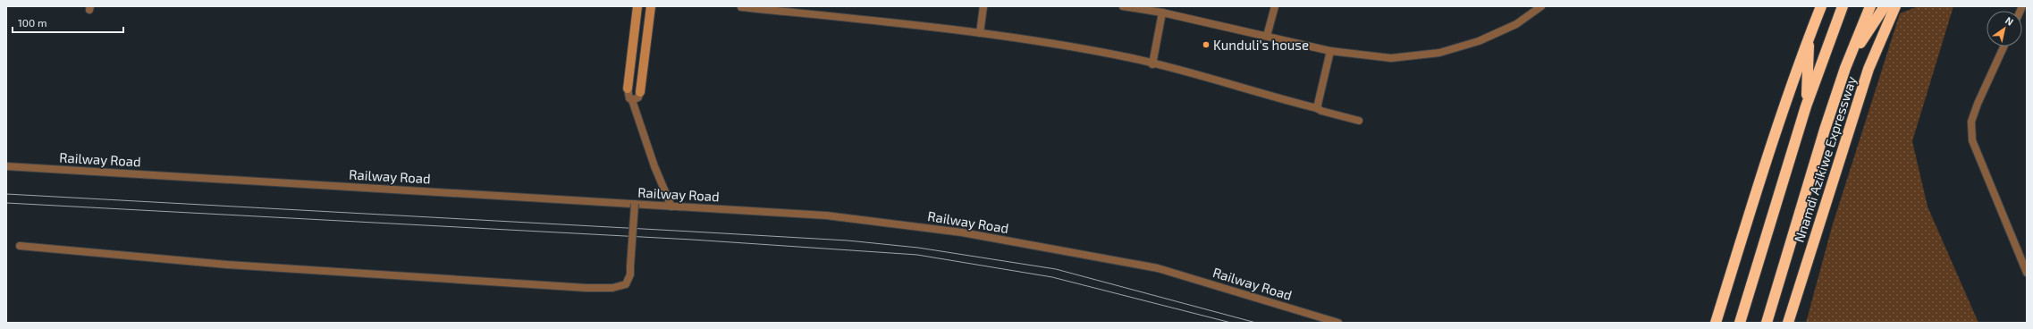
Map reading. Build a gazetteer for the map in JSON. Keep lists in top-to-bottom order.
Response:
{
  "streets": {
    "highway": ["Nnamdi Azikiwe Expressway"],
    "street": ["Railway Road"]
  },
  "places": ["Kunduli's house"],
  "scale_bar": "100 m",
  "north": "top right"
}
